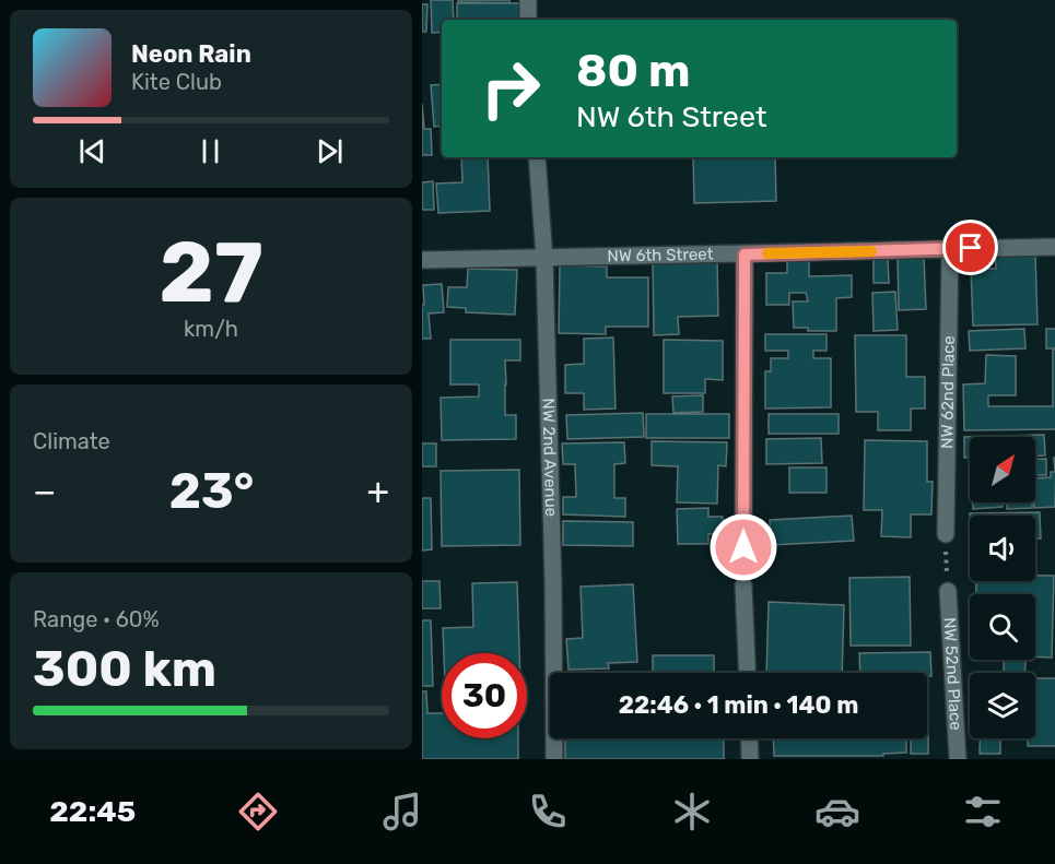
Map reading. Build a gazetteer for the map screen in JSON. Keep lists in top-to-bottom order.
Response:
{
  "streets": {
    "street": [
      "NW 6th Street",
      "NW 62nd Place",
      "NW 2nd Avenue",
      "NW 52nd Place"
    ]
  },
  "crossings": [
    ["NW 6th Street", "NW 62nd Place"],
    ["NW 6th Street", "NW 2nd Avenue"]
  ],
  "north": "top right",
  "page": {
    "turn": ["80 m", "NW 6th Street"],
    "song": ["Neon Rain", "Kite Club"],
    "tile": [
      ["27", "km/h"],
      "Climate",
      ["Range · 60%", "300 km"]
    ],
    "heat": ["−", "23°", "+"],
    "limit": "30",
    "trip": "22:46 · 1 min · 140 m",
    "tabs": "22:45"
  }
}
